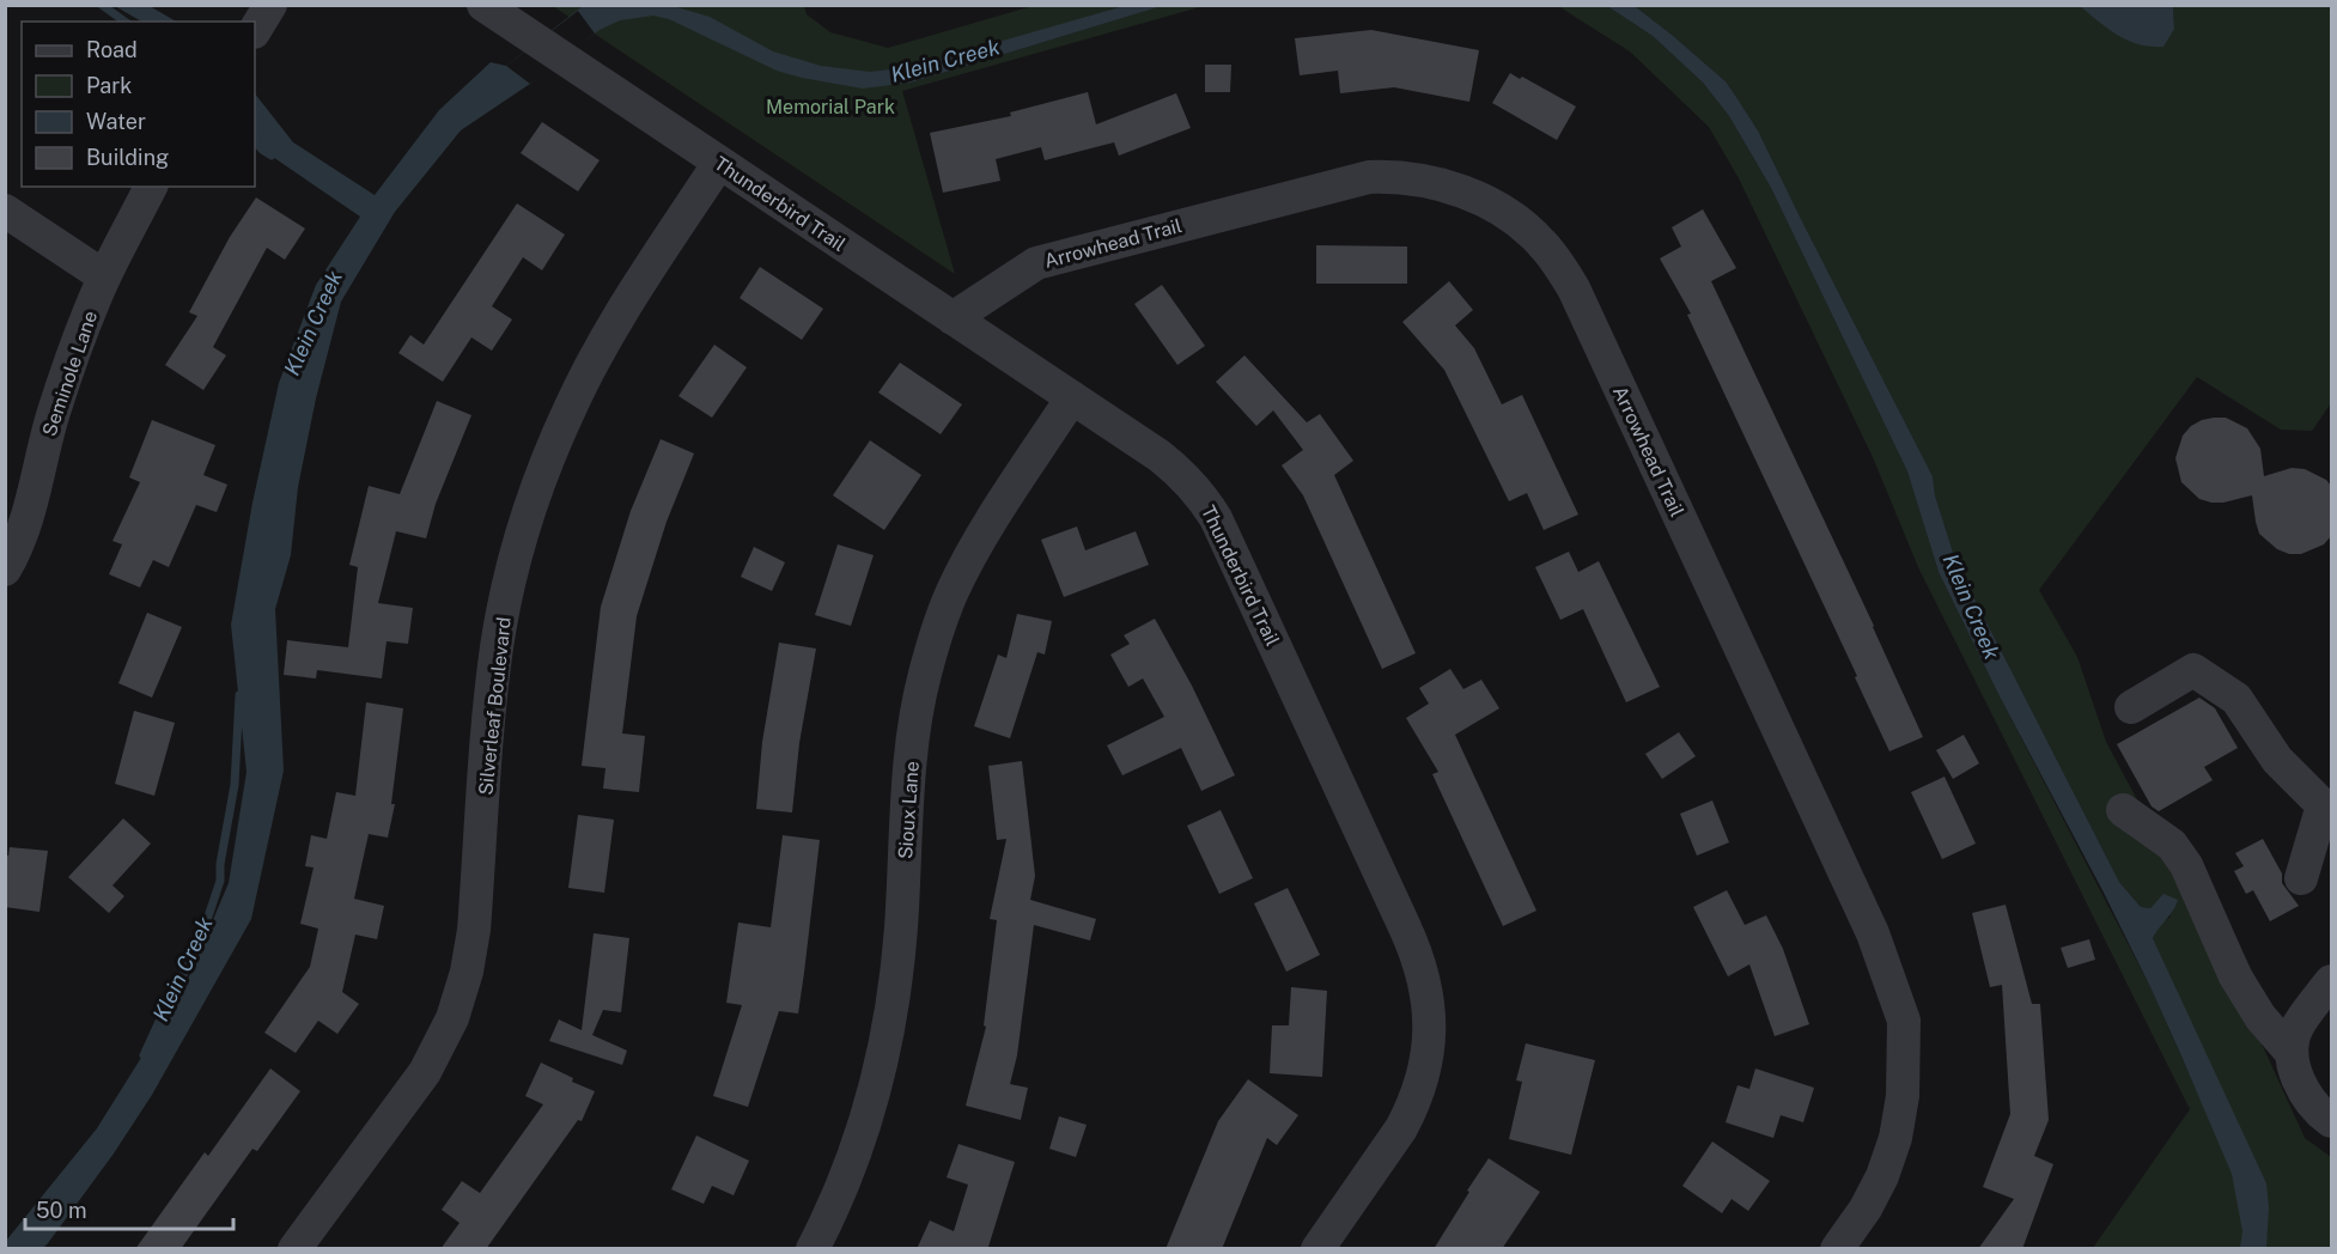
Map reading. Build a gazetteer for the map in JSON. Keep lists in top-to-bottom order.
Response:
{
  "streets": {
    "street": [
      "Thunderbird Trail",
      "Arrowhead Trail",
      "Seminole Lane",
      "Silverleaf Boulevard",
      "Sioux Lane"
    ]
  },
  "crossings": [
    ["Thunderbird Trail", "Arrowhead Trail"],
    ["Thunderbird Trail", "Silverleaf Boulevard"],
    ["Thunderbird Trail", "Sioux Lane"]
  ],
  "water": ["Klein Creek"],
  "parks": ["Memorial Park"],
  "legend": [
    "Road",
    "Park",
    "Water",
    "Building"
  ],
  "scale_bar": "50 m"
}
